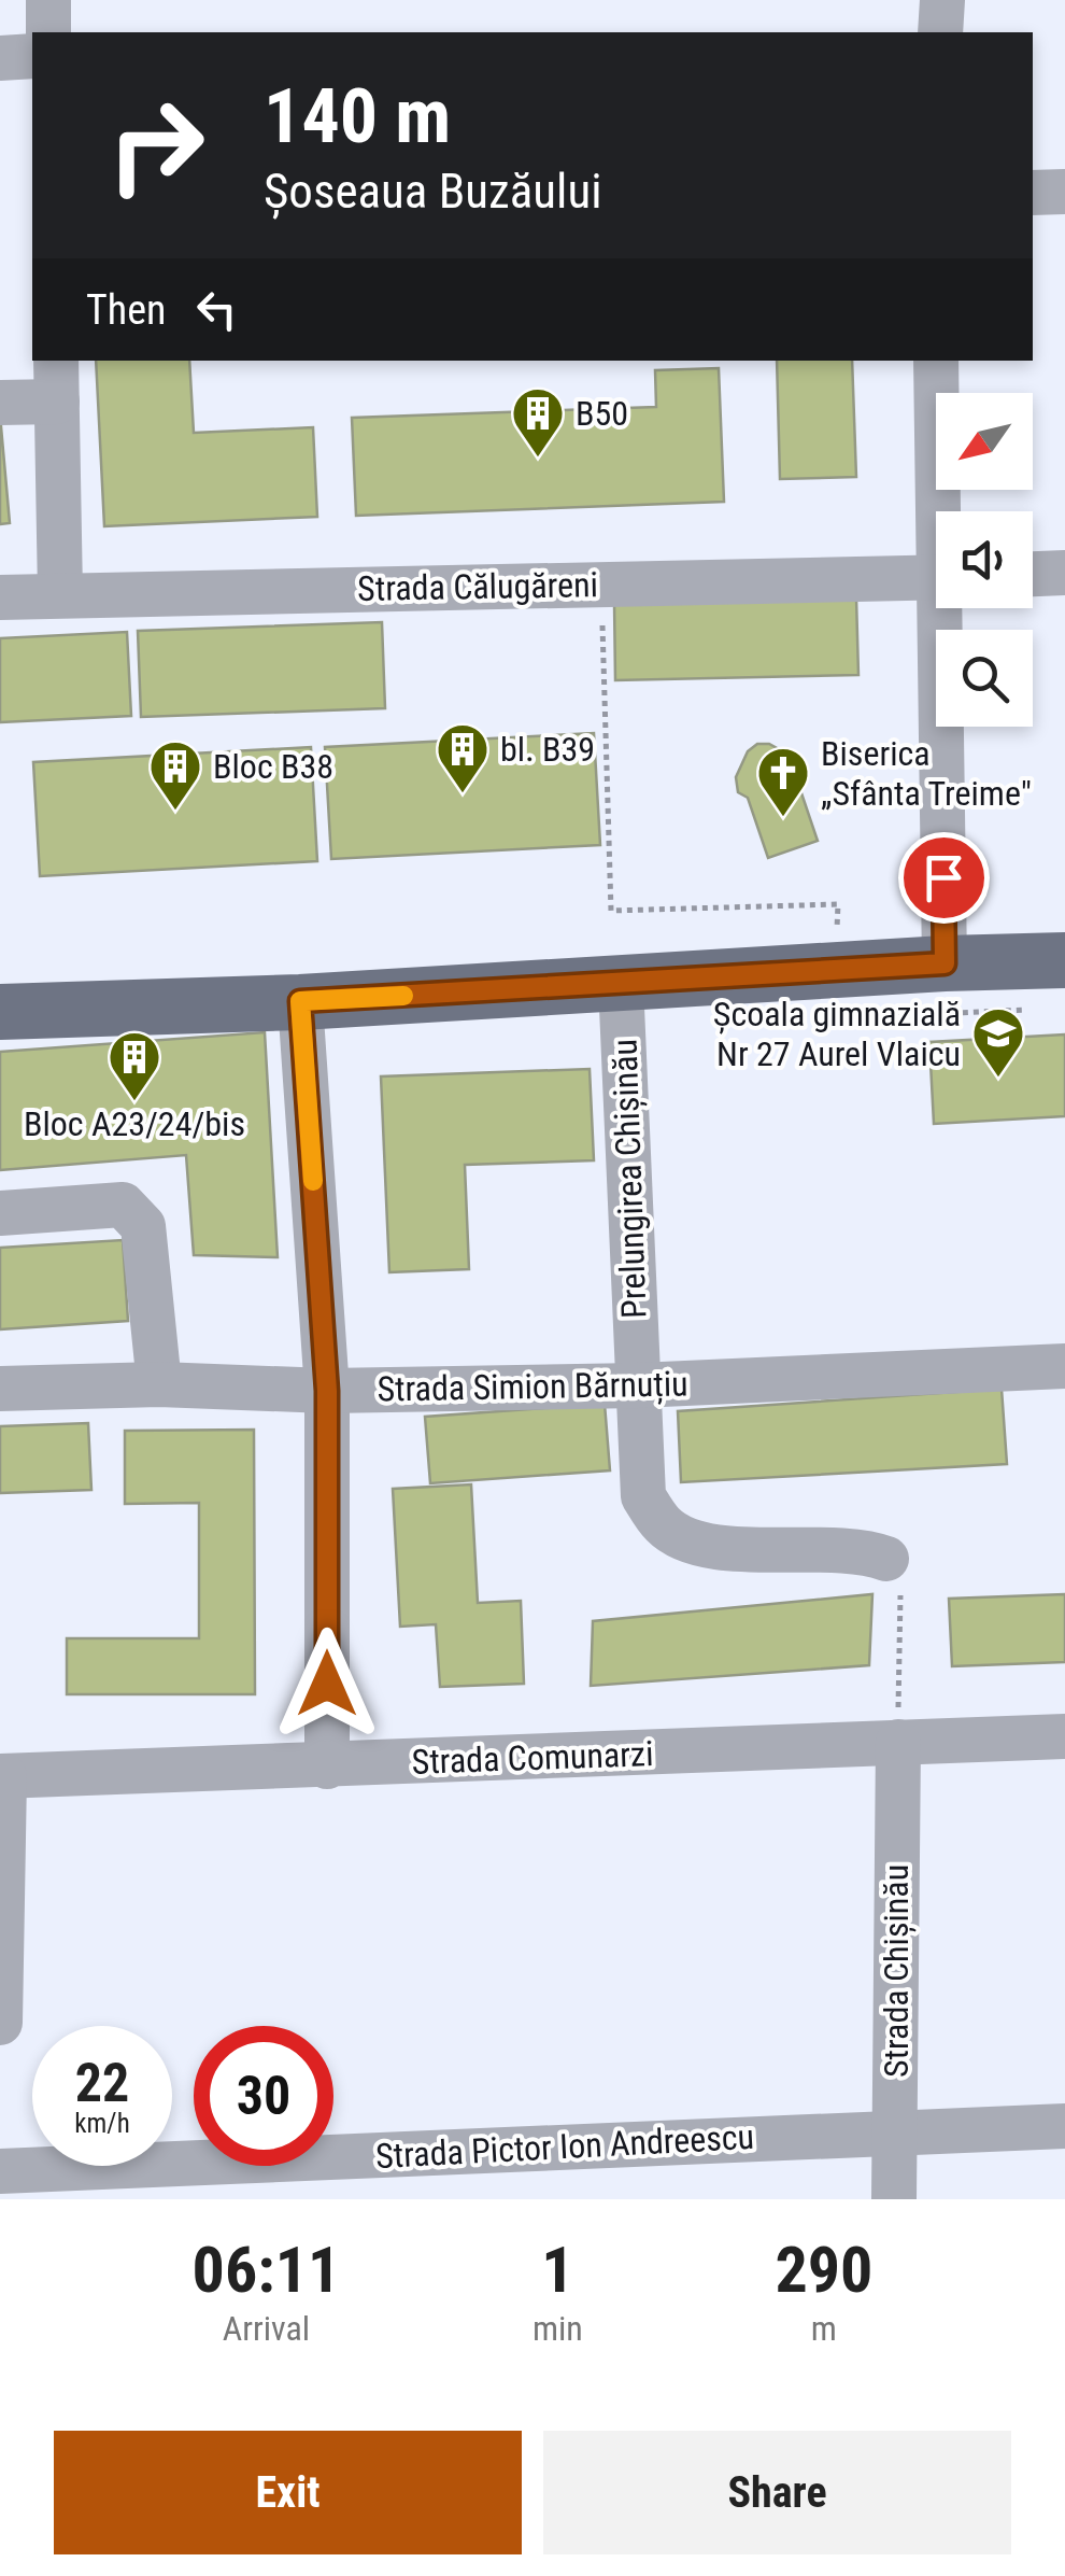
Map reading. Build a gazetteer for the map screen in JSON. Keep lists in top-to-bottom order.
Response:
{
  "streets": {
    "street": [
      "Strada Călugăreni",
      "Prelungirea Chișinău",
      "Strada Simion Bărnuțiu",
      "Strada Comunarzi",
      "Strada Chișinău",
      "Strada Pictor Ion Andreescu"
    ]
  },
  "crossings": [
    ["Prelungirea Chișinău", "Strada Simion Bărnuțiu"],
    ["Strada Comunarzi", "Strada Chișinău"],
    ["Strada Chișinău", "Strada Pictor Ion Andreescu"]
  ],
  "places": {
    "building": [
      "B50",
      "bl. B39",
      "Bloc B38",
      "Bloc A23/24/bis"
    ],
    "church": ["Biserica „Sfânta Treime\""],
    "school or university": ["Școala gimnazială Nr 27 Aurel Vlaicu"]
  },
  "north": "bottom left",
  "page": {
    "turn": ["140 m", "Șoseaua Buzăului"],
    "then": "Then",
    "speed": "22 km/h",
    "limit": "30",
    "eta": [
      "06:11",
      "Arrival",
      "1",
      "min",
      "290",
      "m"
    ],
    "buttons": ["Exit", "Share"]
  }
}
